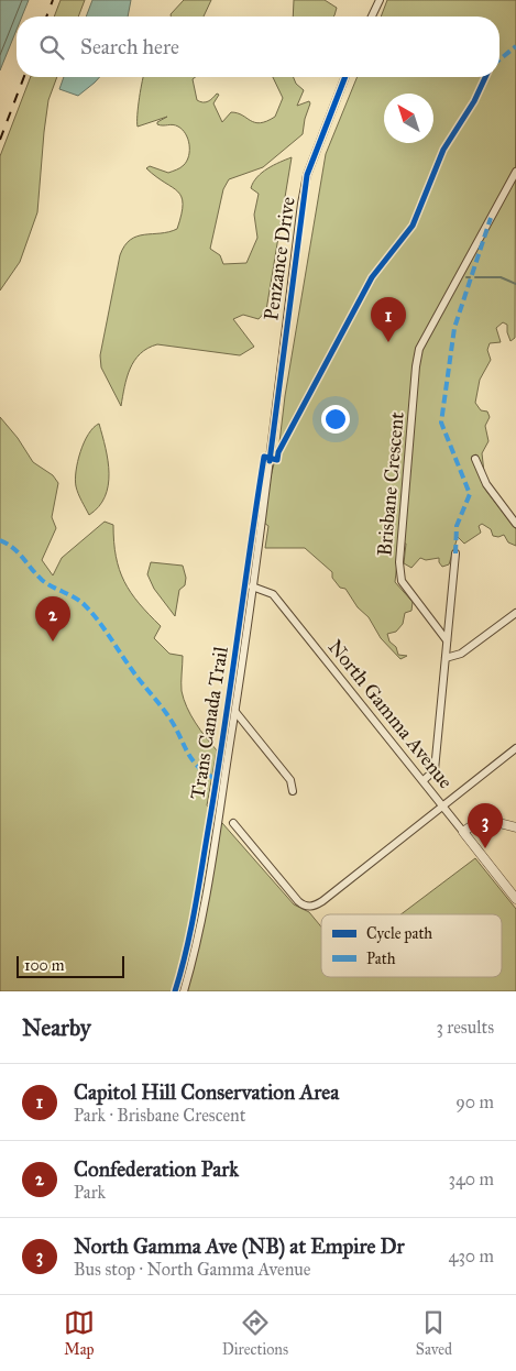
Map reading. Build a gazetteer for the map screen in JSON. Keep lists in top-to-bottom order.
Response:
{
  "streets": {
    "street": ["Penzance Drive", "Brisbane Crescent", "North Gamma Avenue"],
    "cycle path": ["Trans Canada Trail"]
  },
  "crossings": [
    ["Penzance Drive", "North Gamma Avenue"]
  ],
  "legend": ["Cycle path", "Path"],
  "scale_bar": "100 m",
  "north": "top left",
  "page": {
    "search": "Search here",
    "pins": ["1", "2", "3"],
    "scale": "100 m",
    "heading": ["Nearby", "3 results"],
    "list": [
      {
        "mark": "1",
        "name": "Capitol Hill Conservation Area",
        "note": "Park · Brisbane Crescent",
        "value": "90 m"
      },
      {
        "mark": "2",
        "name": "Confederation Park",
        "note": "Park",
        "value": "340 m"
      },
      {
        "mark": "3",
        "name": "North Gamma Ave (NB) at Empire Dr",
        "note": "Bus stop · North Gamma Avenue",
        "value": "430 m"
      }
    ],
    "nav": ["Map", "Directions", "Saved"]
  }
}
